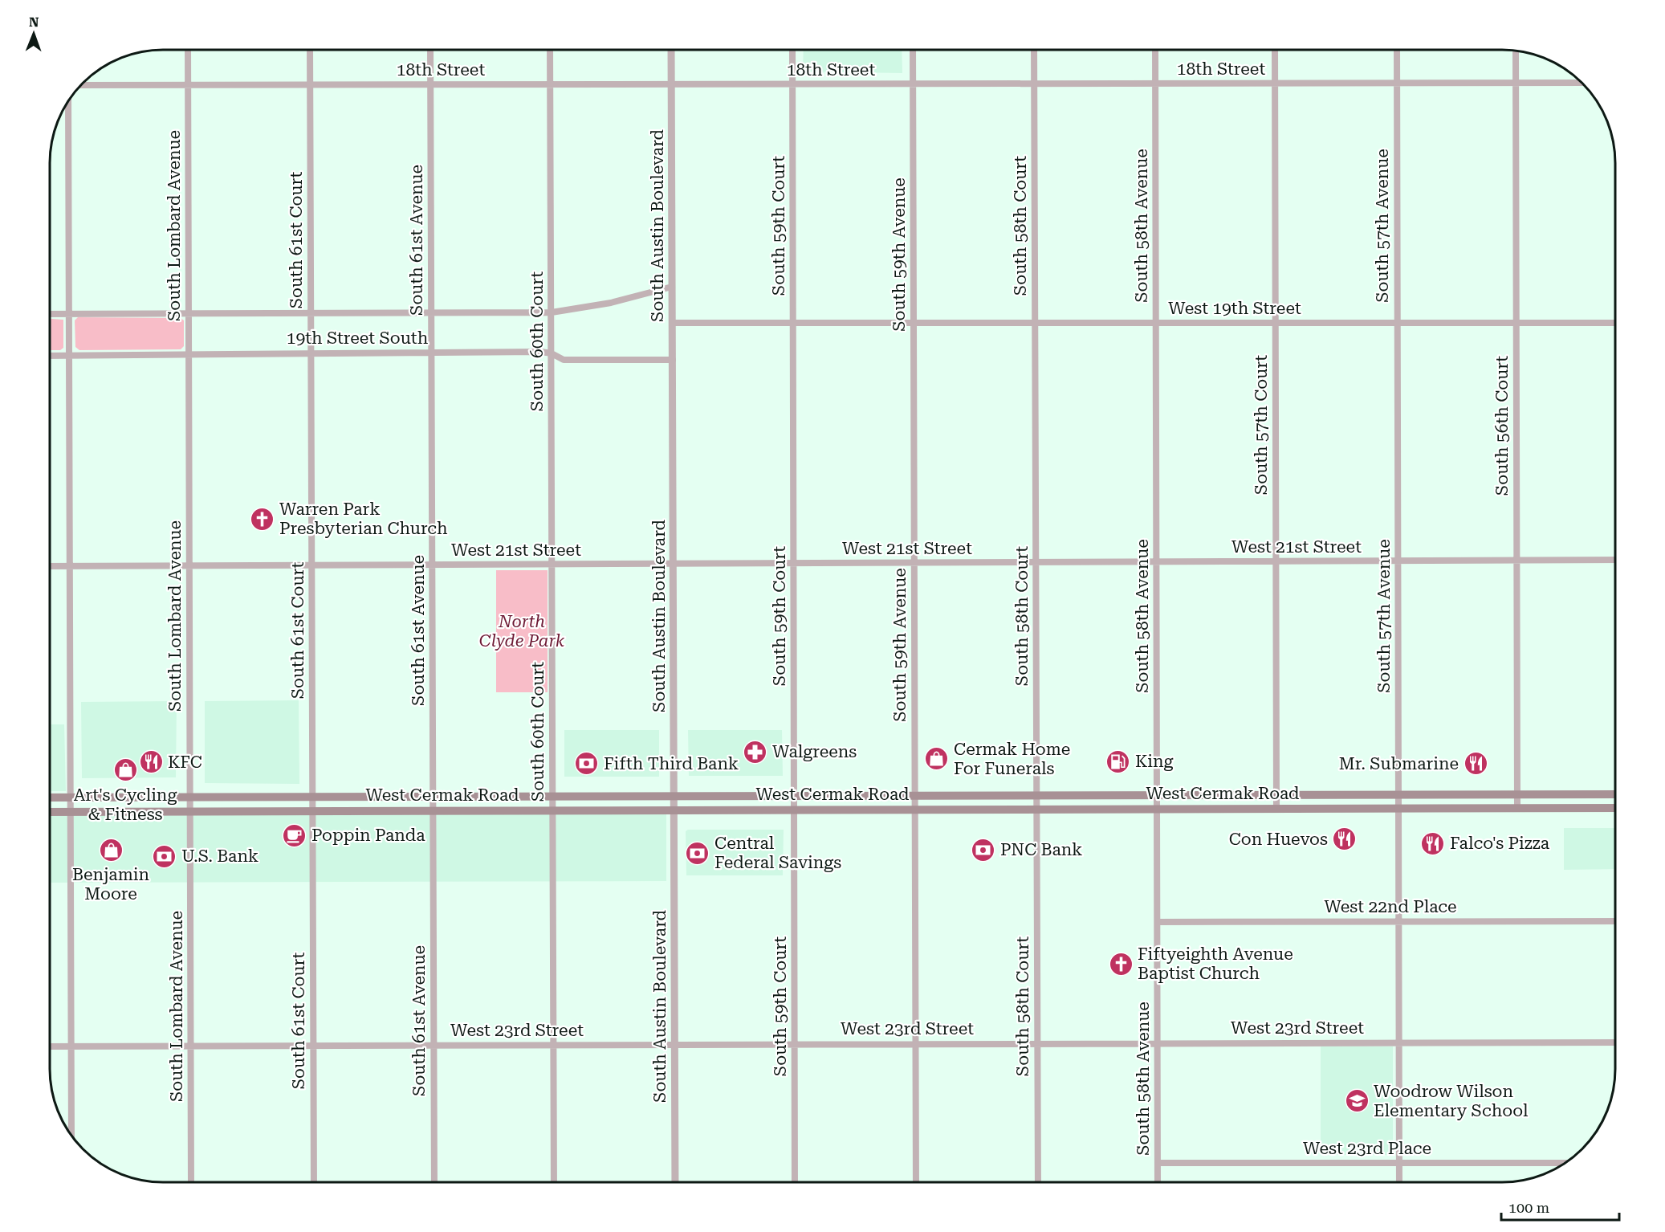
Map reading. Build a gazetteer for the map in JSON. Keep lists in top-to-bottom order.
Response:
{
  "streets": {
    "main road": ["West Cermak Road"],
    "street": [
      "18th Street",
      "South Lombard Avenue",
      "South Austin Boulevard",
      "South 59th Court",
      "South 58th Court",
      "South 58th Avenue",
      "South 57th Avenue",
      "South 61st Court",
      "South 61st Avenue",
      "South 59th Avenue",
      "West 19th Street",
      "19th Street South",
      "South 60th Court",
      "South 57th Court",
      "South 56th Court",
      "West 21st Street",
      "West 22nd Place",
      "West 23rd Street",
      "West 23rd Place"
    ]
  },
  "crossings": [
    ["18th Street", "South Lombard Avenue"],
    ["18th Street", "South Austin Boulevard"],
    ["18th Street", "South 59th Court"],
    ["18th Street", "South 58th Court"],
    ["18th Street", "South 58th Avenue"],
    ["18th Street", "South 57th Avenue"],
    ["18th Street", "South 61st Court"],
    ["18th Street", "South 61st Avenue"],
    ["18th Street", "South 59th Avenue"],
    ["18th Street", "South 60th Court"],
    ["18th Street", "South 57th Court"],
    ["18th Street", "South 56th Court"],
    ["South Lombard Avenue", "19th Street South"],
    ["South Lombard Avenue", "West 21st Street"],
    ["South Lombard Avenue", "West Cermak Road"],
    ["South Lombard Avenue", "West 23rd Street"],
    ["South Austin Boulevard", "West 19th Street"],
    ["South Austin Boulevard", "19th Street South"],
    ["South Austin Boulevard", "West 21st Street"],
    ["South Austin Boulevard", "West Cermak Road"],
    ["South Austin Boulevard", "West 23rd Street"],
    ["South 59th Court", "West 19th Street"],
    ["South 59th Court", "West 21st Street"],
    ["South 59th Court", "West Cermak Road"],
    ["South 59th Court", "West 23rd Street"],
    ["South 58th Court", "West 19th Street"],
    ["South 58th Court", "West 21st Street"],
    ["South 58th Court", "West Cermak Road"],
    ["South 58th Court", "West 23rd Street"],
    ["South 58th Avenue", "West 19th Street"],
    ["South 58th Avenue", "West 21st Street"],
    ["South 58th Avenue", "West Cermak Road"],
    ["South 58th Avenue", "West 22nd Place"],
    ["South 58th Avenue", "West 23rd Street"],
    ["South 58th Avenue", "West 23rd Place"],
    ["South 57th Avenue", "West 19th Street"],
    ["South 57th Avenue", "West 21st Street"],
    ["South 57th Avenue", "West Cermak Road"],
    ["South 57th Avenue", "West 22nd Place"],
    ["South 57th Avenue", "West 23rd Street"],
    ["South 57th Avenue", "West 23rd Place"],
    ["South 61st Court", "19th Street South"],
    ["South 61st Court", "West 21st Street"],
    ["South 61st Court", "West Cermak Road"],
    ["South 61st Court", "West 23rd Street"],
    ["South 61st Avenue", "19th Street South"],
    ["South 61st Avenue", "West 21st Street"],
    ["South 61st Avenue", "West Cermak Road"],
    ["South 61st Avenue", "West 23rd Street"],
    ["South 59th Avenue", "West 19th Street"],
    ["South 59th Avenue", "West 21st Street"],
    ["South 59th Avenue", "West Cermak Road"],
    ["South 59th Avenue", "West 23rd Street"],
    ["West 19th Street", "South 57th Court"],
    ["West 19th Street", "South 56th Court"],
    ["19th Street South", "South 60th Court"],
    ["South 60th Court", "West 21st Street"],
    ["South 60th Court", "West Cermak Road"],
    ["South 60th Court", "West 23rd Street"],
    ["South 57th Court", "West 21st Street"],
    ["South 57th Court", "West Cermak Road"],
    ["South 56th Court", "West 21st Street"],
    ["South 56th Court", "West Cermak Road"]
  ],
  "parks": ["North Clyde Park"],
  "places": {
    "church": ["Warren Park Presbyterian Church", "Fiftyeighth Avenue Baptist Church"],
    "pharmacy": ["Walgreens"],
    "shop": ["Cermak Home For Funerals", "Art's Cycling & Fitness", "Benjamin Moore"],
    "fuel station": ["King"],
    "restaurant": [
      "KFC",
      "Mr. Submarine",
      "Con Huevos",
      "Falco's Pizza"
    ],
    "bank": [
      "Fifth Third Bank",
      "PNC Bank",
      "Central Federal Savings",
      "U.S. Bank"
    ],
    "cafe": ["Poppin Panda"],
    "school or university": ["Woodrow Wilson Elementary School"]
  },
  "scale_bar": "100 m",
  "north": "top"
}
